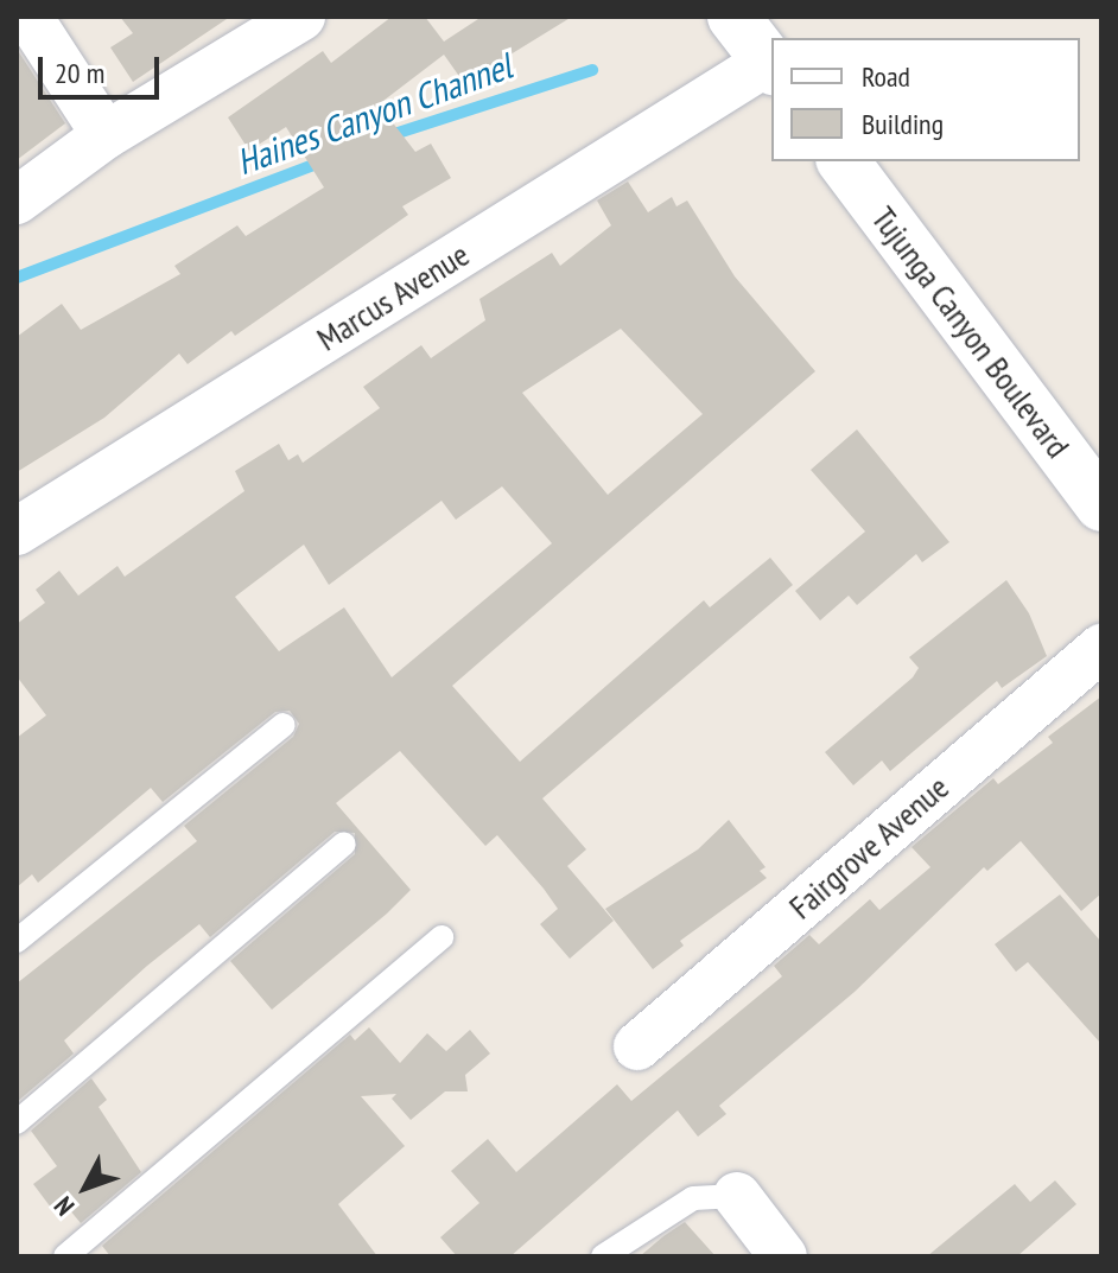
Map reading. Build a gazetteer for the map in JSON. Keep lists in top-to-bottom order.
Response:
{
  "streets": {
    "main road": ["Tujunga Canyon Boulevard"],
    "street": ["Marcus Avenue", "Fairgrove Avenue"]
  },
  "water": ["Haines Canyon Channel"],
  "legend": ["Road", "Building"],
  "scale_bar": "20 m",
  "north": "bottom left"
}
